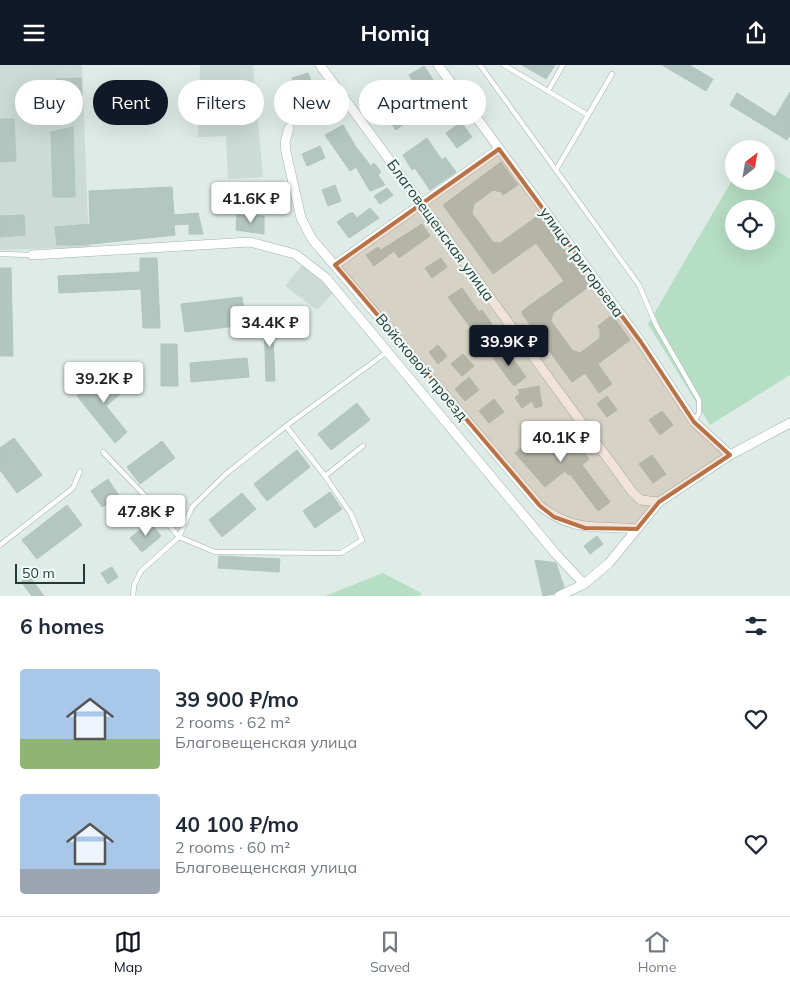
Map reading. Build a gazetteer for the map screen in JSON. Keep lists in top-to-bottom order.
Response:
{
  "streets": {
    "street": ["Благовещенская улица", "улица Григорьева", "Войсковой проезд"]
  },
  "scale_bar": "50 m",
  "north": "top right",
  "page": {
    "header": "Homiq",
    "chip": [
      "Buy",
      "Rent",
      "Filters",
      "New",
      "Apartment"
    ],
    "price": [
      "41.6K ₽",
      "34.4K ₽",
      "39.9K ₽",
      "39.2K ₽",
      "40.1K ₽",
      "47.8K ₽"
    ],
    "scale": "50 m",
    "heading": "6 homes",
    "list": [
      {
        "name": "39 900 ₽/mo",
        "note": "2 rooms · 62 m² · Благовещенская улица"
      },
      {
        "name": "40 100 ₽/mo",
        "note": "2 rooms · 60 m² · Благовещенская улица"
      }
    ],
    "tabs": ["Map", "Saved", "Home"]
  }
}
